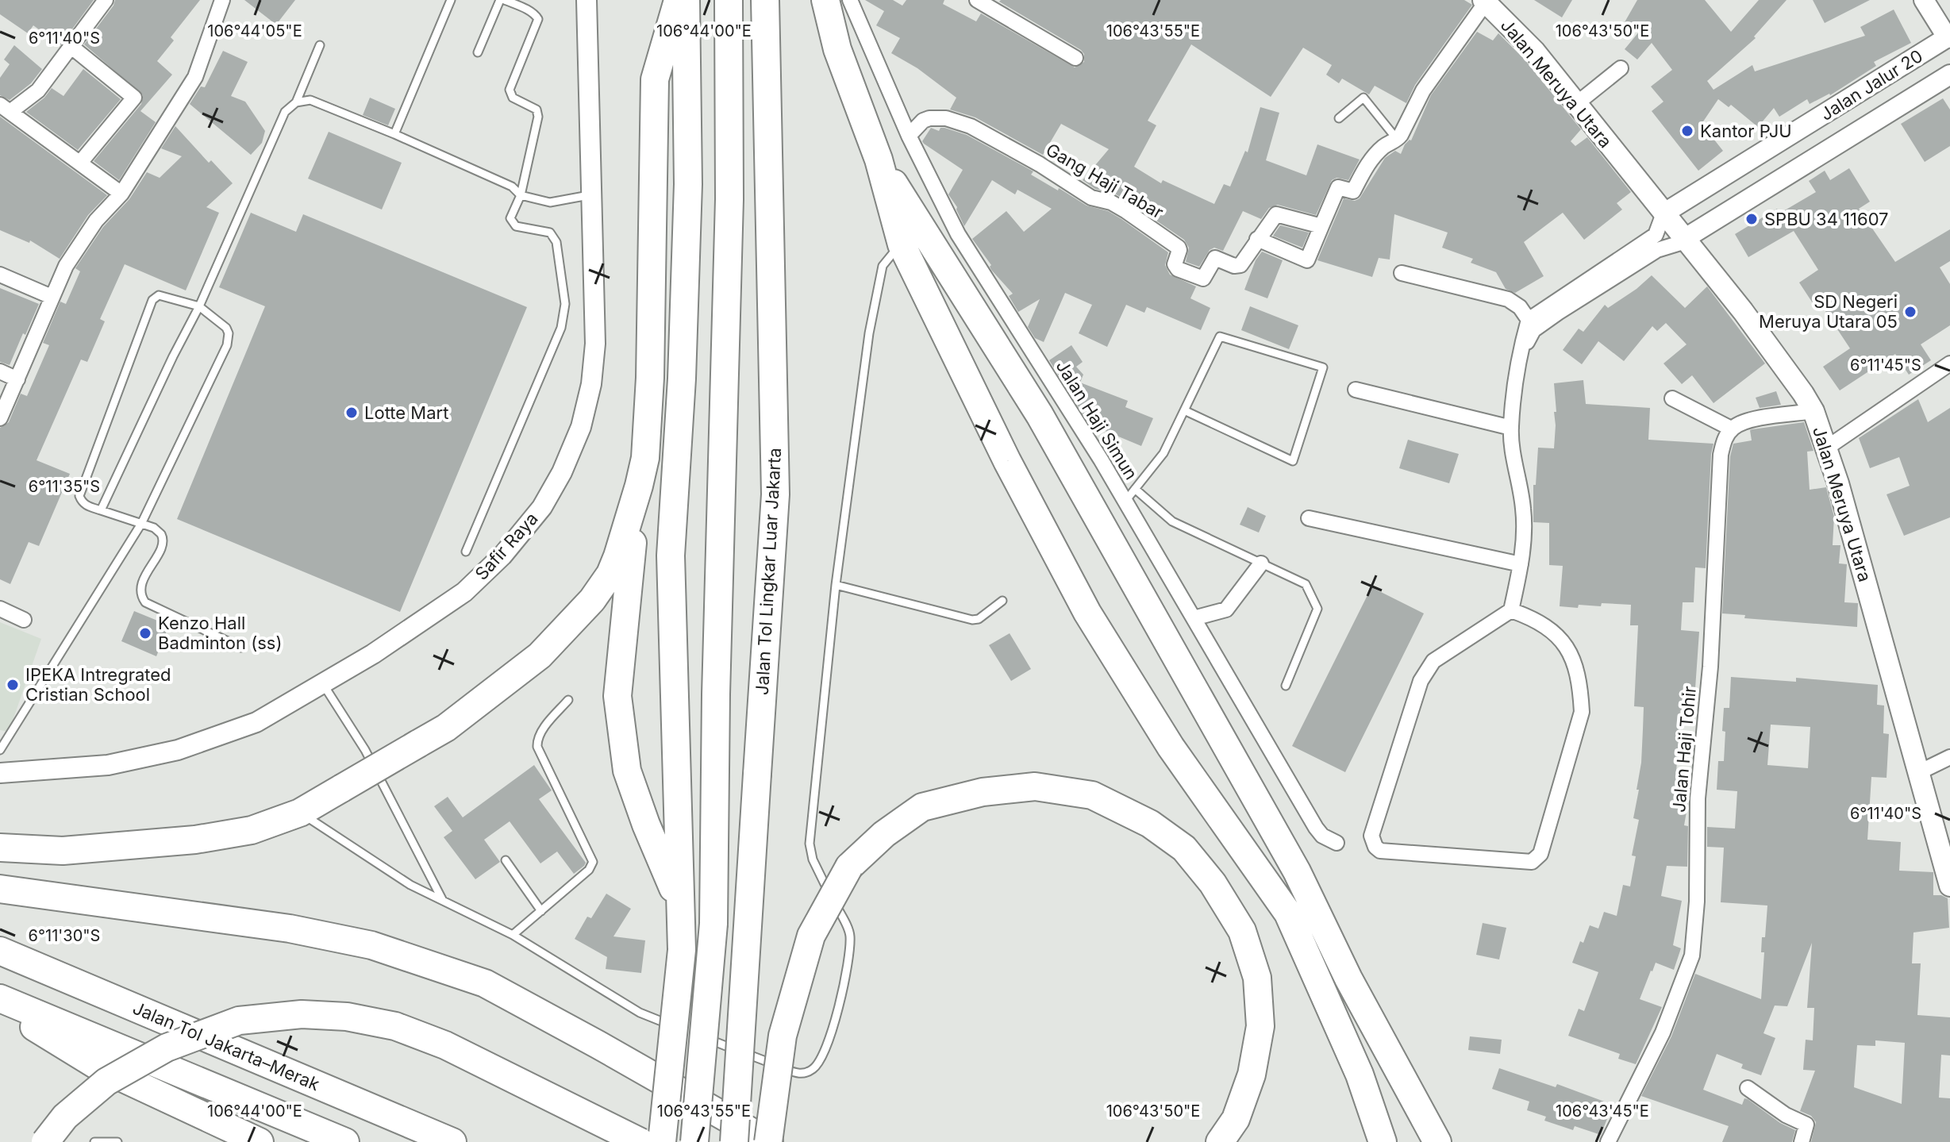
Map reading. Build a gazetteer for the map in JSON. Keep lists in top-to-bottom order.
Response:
{
  "streets": {
    "highway": ["Jalan Tol Lingkar Luar Jakarta", "Jalan Tol Jakarta–Merak"],
    "main road": ["Jalan Meruya Utara"],
    "street": [
      "Jalan Jalur 20",
      "Gang Haji Tabar",
      "Jalan Haji Simun",
      "Safir Raya",
      "Jalan Haji Tohir"
    ]
  },
  "crossings": [
    ["Jalan Meruya Utara", "Jalan Jalur 20"],
    ["Gang Haji Tabar", "Jalan Haji Simun"]
  ],
  "places": [
    "Kantor PJU",
    "SPBU 34 11607",
    "SD Negeri Meruya Utara 05",
    "Lotte Mart",
    "Kenzo Hall Badminton (ss)",
    "IPEKA Intregrated Cristian School"
  ],
  "coordinates": [
    "106°44'05\"E",
    "106°44'00\"E",
    "106°43'55\"E",
    "106°43'50\"E",
    "6°11'40\"S",
    "6°11'45\"S",
    "6°11'35\"S",
    "6°11'30\"S",
    "106°43'45\"E"
  ]
}
